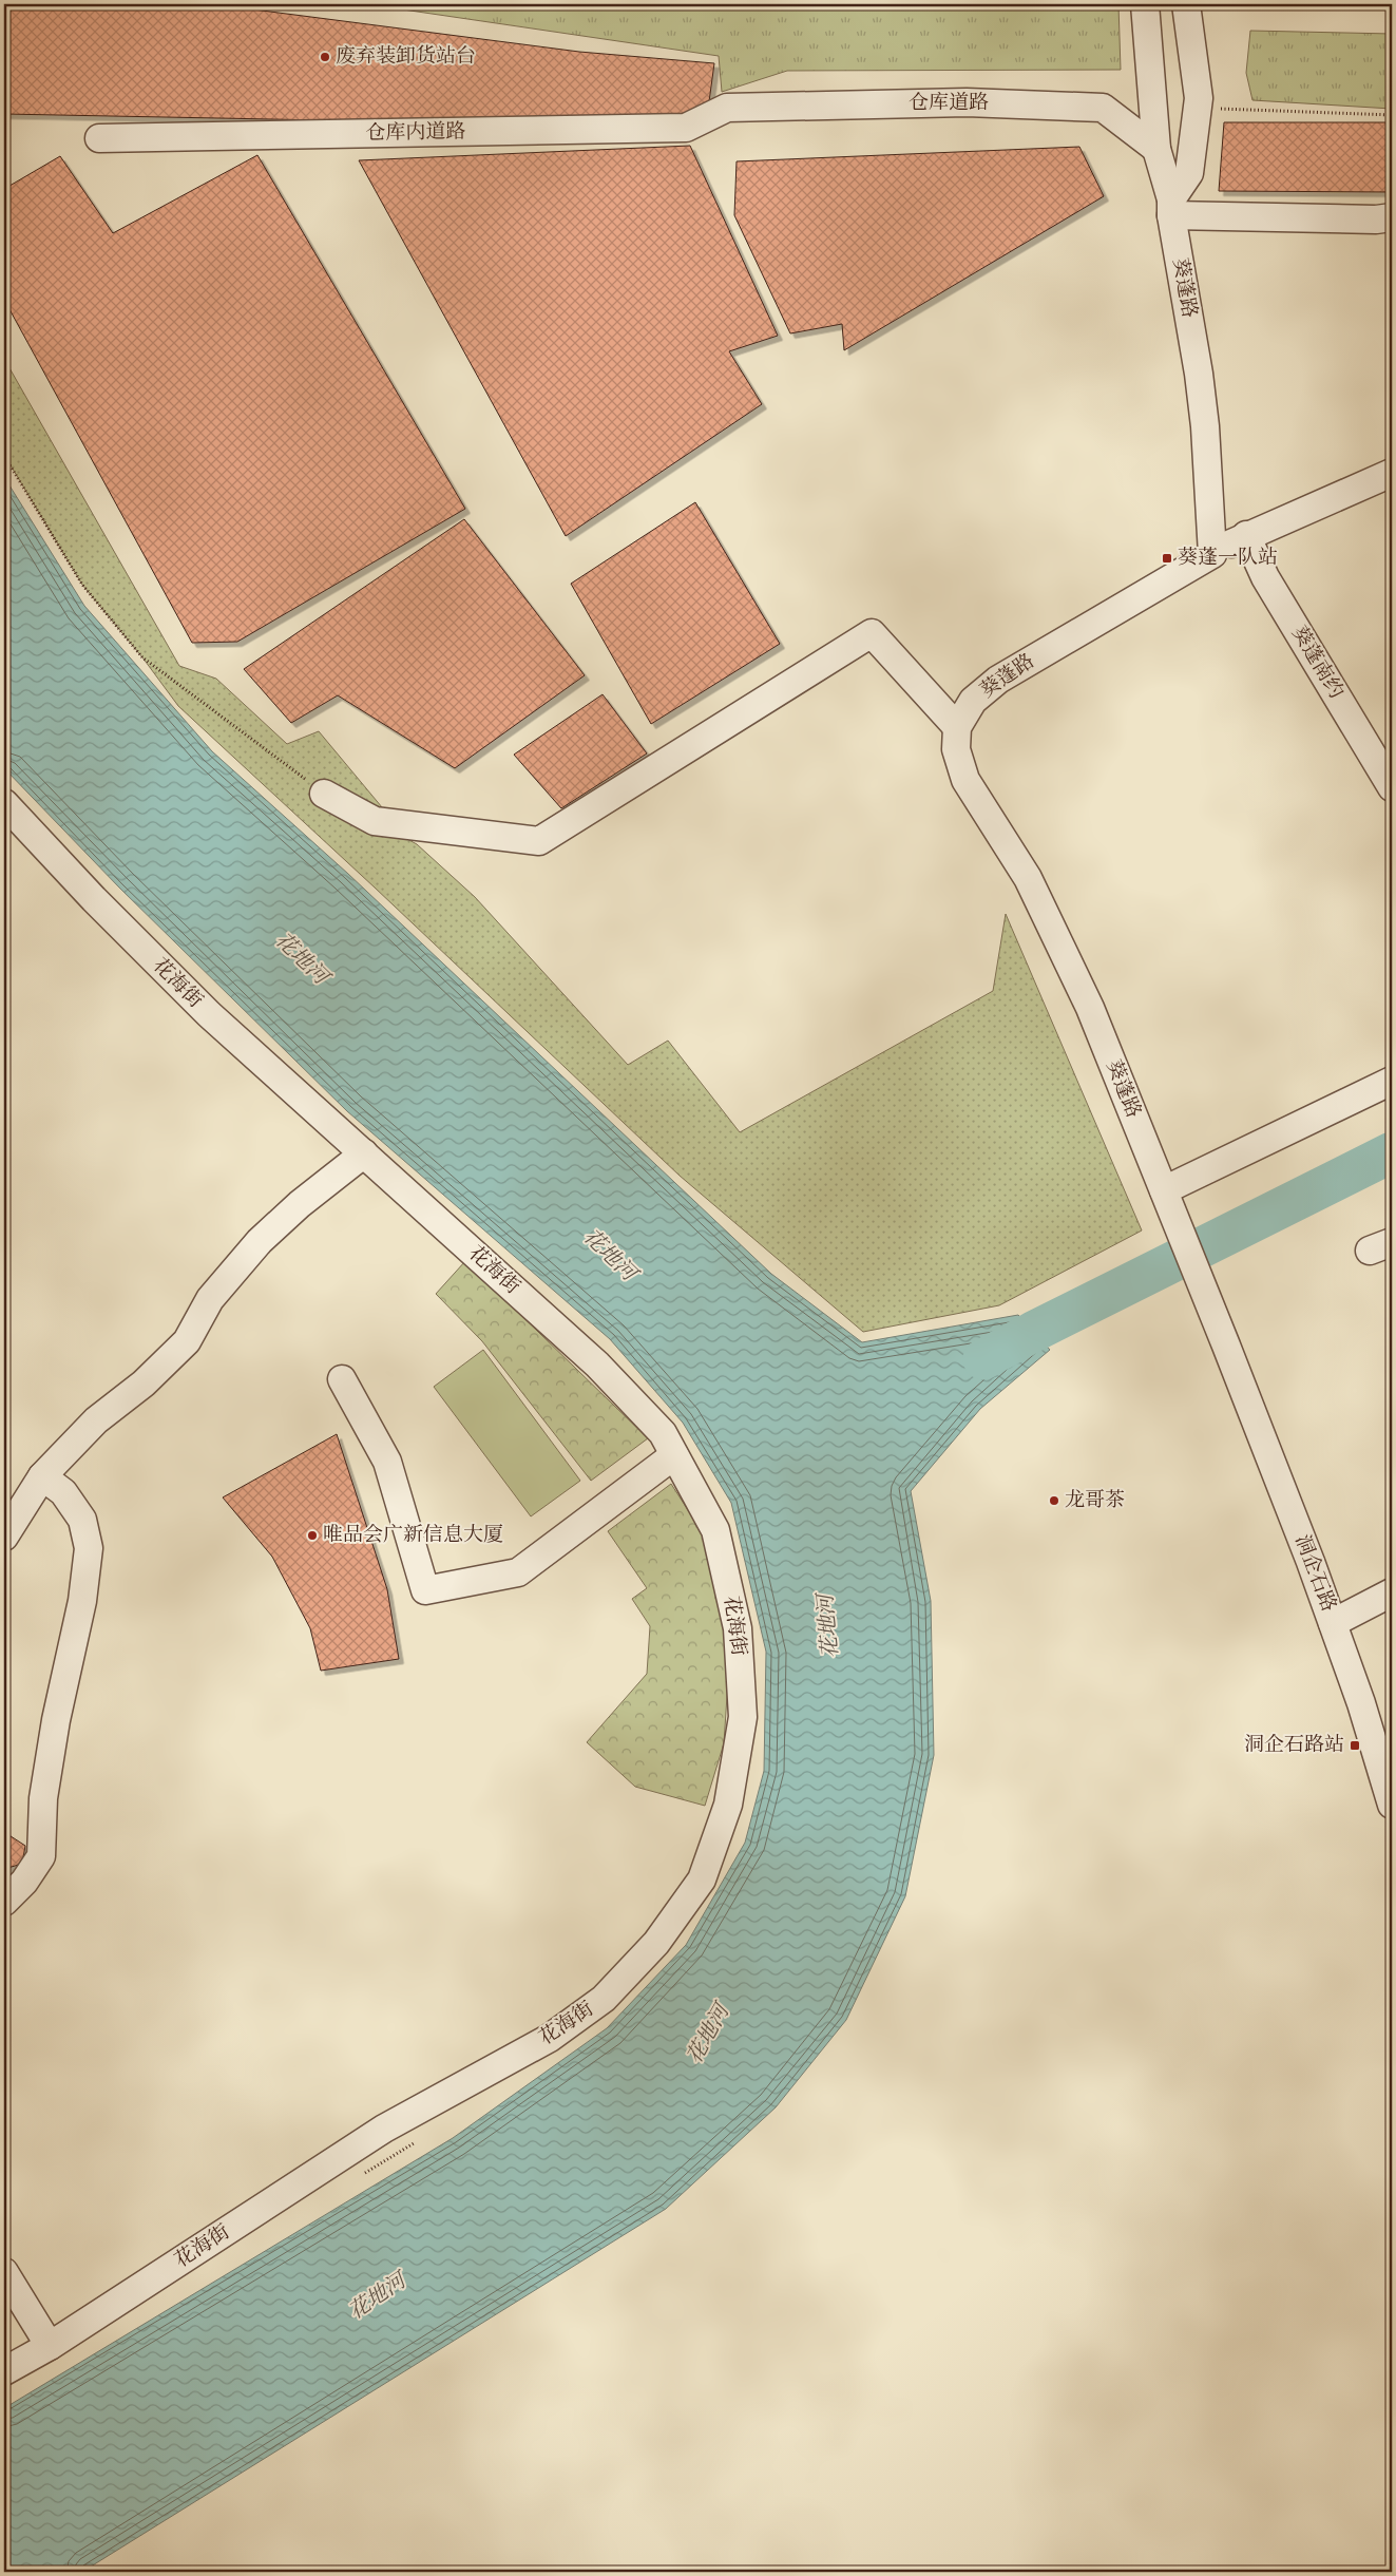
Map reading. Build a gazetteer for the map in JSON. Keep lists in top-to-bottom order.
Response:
{
  "streets": {
    "street": [
      "仓库道路",
      "仓库内道路",
      "葵蓬路",
      "葵蓬南约",
      "花海街",
      "洞企石路"
    ]
  },
  "crossings": [
    ["仓库道路", "仓库内道路"],
    ["仓库道路", "葵蓬路"],
    ["葵蓬路", "洞企石路"]
  ],
  "water": ["花地河"],
  "places": {
    "other": ["废弃装卸货站台", "龙哥茶", "唯品会广新信息大厦"],
    "transit": ["葵蓬一队站", "洞企石路站"]
  }
}
